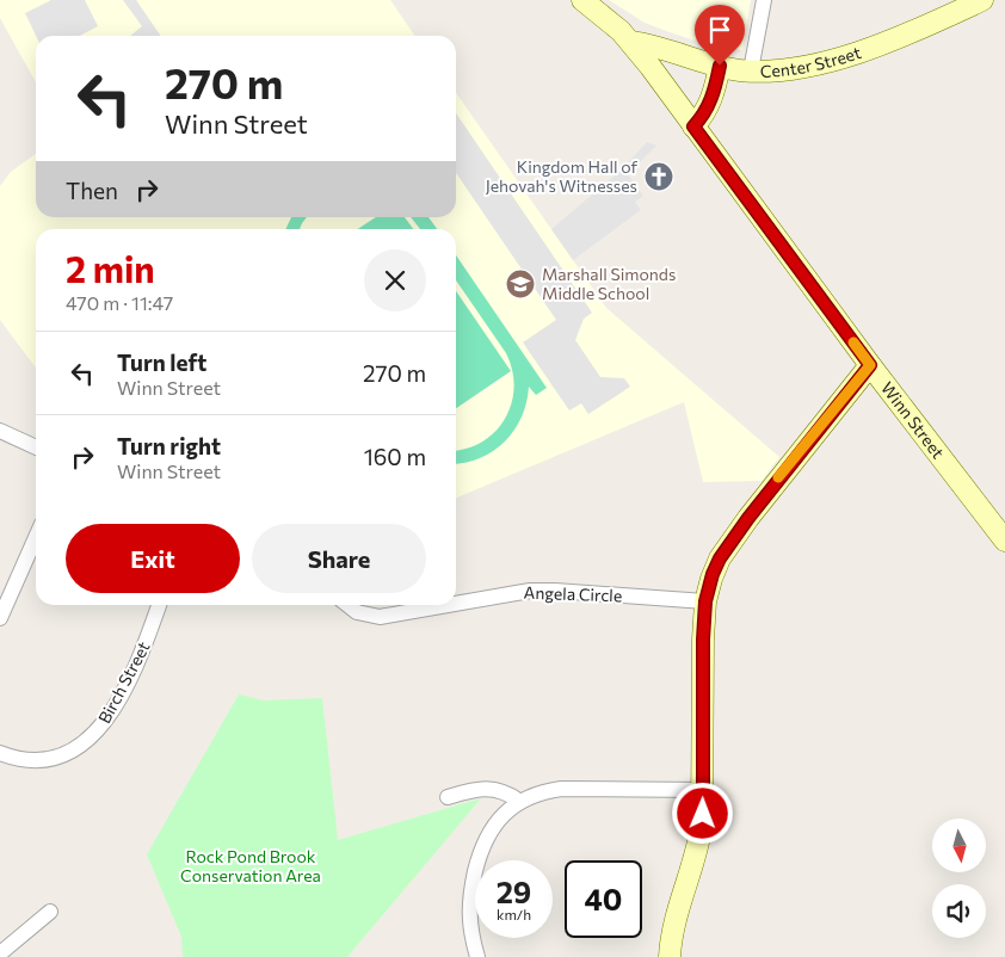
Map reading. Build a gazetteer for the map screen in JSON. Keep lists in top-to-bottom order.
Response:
{
  "streets": {
    "main road": ["Center Street", "Winn Street"],
    "street": ["Angela Circle", "Birch Street"]
  },
  "crossings": [
    ["Center Street", "Winn Street"]
  ],
  "parks": ["Rock Pond Brook Conservation Area"],
  "places": {
    "church": ["Kingdom Hall of Jehovah's Witnesses"],
    "school or university": ["Marshall Simonds Middle School"]
  },
  "north": "bottom",
  "page": {
    "turn": ["270 m", "Winn Street"],
    "then": "Then",
    "heading": ["2 min", "470 m · 11:47"],
    "list": [
      {
        "name": "Turn left",
        "note": "Winn Street",
        "value": "270 m"
      },
      {
        "name": "Turn right",
        "note": "Winn Street",
        "value": "160 m"
      }
    ],
    "buttons": ["Exit", "Share"],
    "speed": "29 km/h",
    "limit": "40"
  }
}
